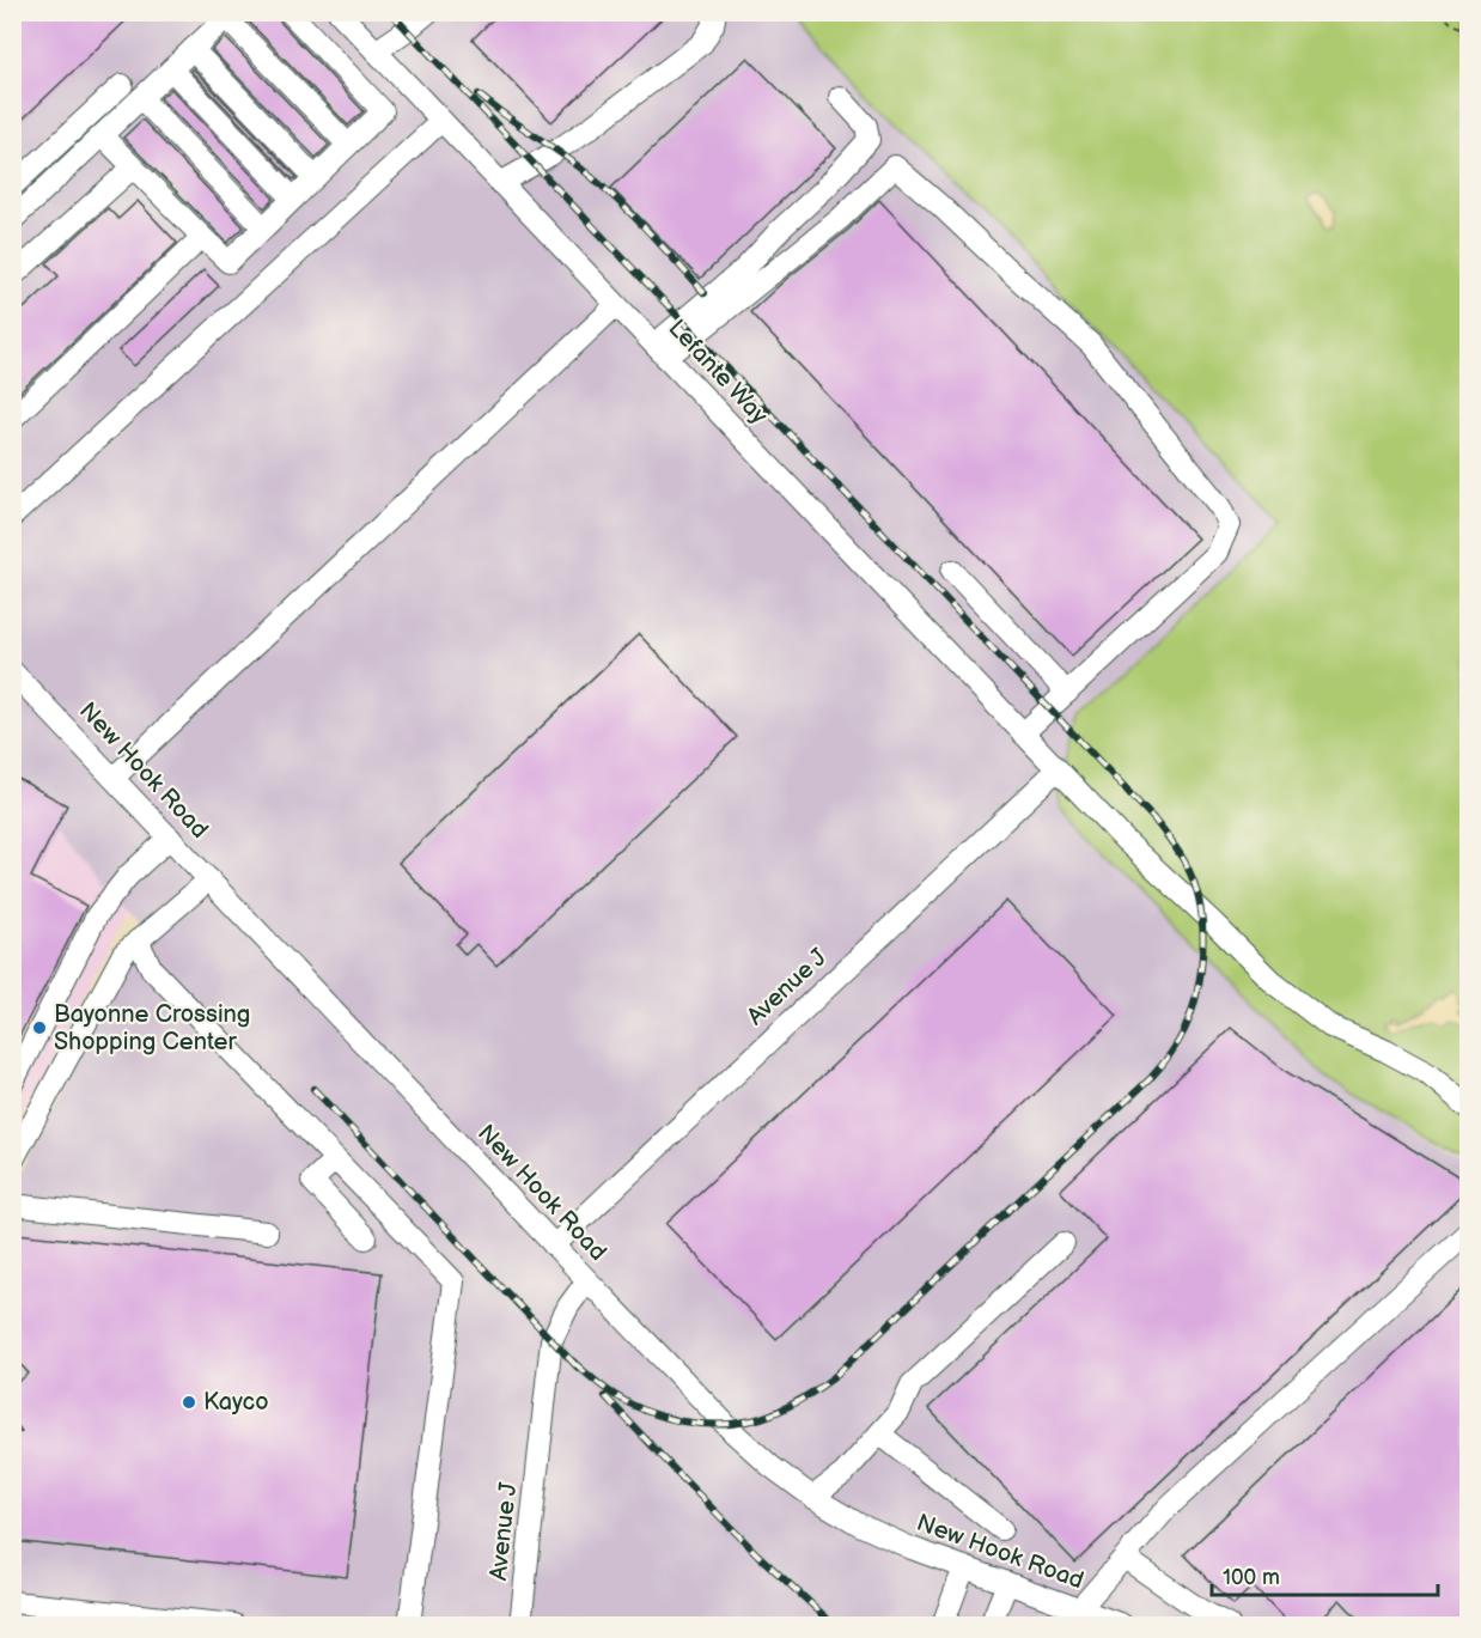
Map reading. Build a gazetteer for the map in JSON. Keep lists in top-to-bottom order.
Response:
{
  "streets": {
    "street": ["Lefante Way", "New Hook Road", "Avenue J"]
  },
  "crossings": [
    ["Lefante Way", "Avenue J"],
    ["New Hook Road", "Avenue J"]
  ],
  "places": ["Bayonne Crossing Shopping Center", "Kayco"],
  "scale_bar": "100 m"
}
